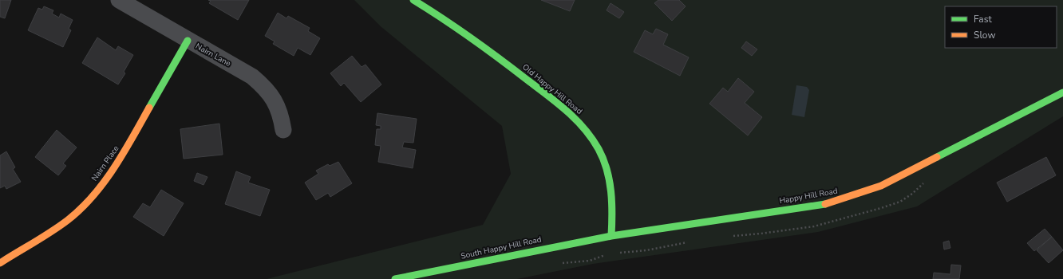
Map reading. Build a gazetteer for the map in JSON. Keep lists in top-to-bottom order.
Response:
{
  "streets": {
    "street": [
      "Nairn Lane",
      "Old Happy Hill Road",
      "Nairn Place",
      "Happy Hill Road",
      "South Happy Hill Road"
    ]
  },
  "crossings": [
    ["Nairn Lane", "Nairn Place"],
    ["Old Happy Hill Road", "Happy Hill Road"],
    ["Old Happy Hill Road", "South Happy Hill Road"],
    ["Happy Hill Road", "South Happy Hill Road"]
  ],
  "legend": ["Fast", "Slow"]
}
